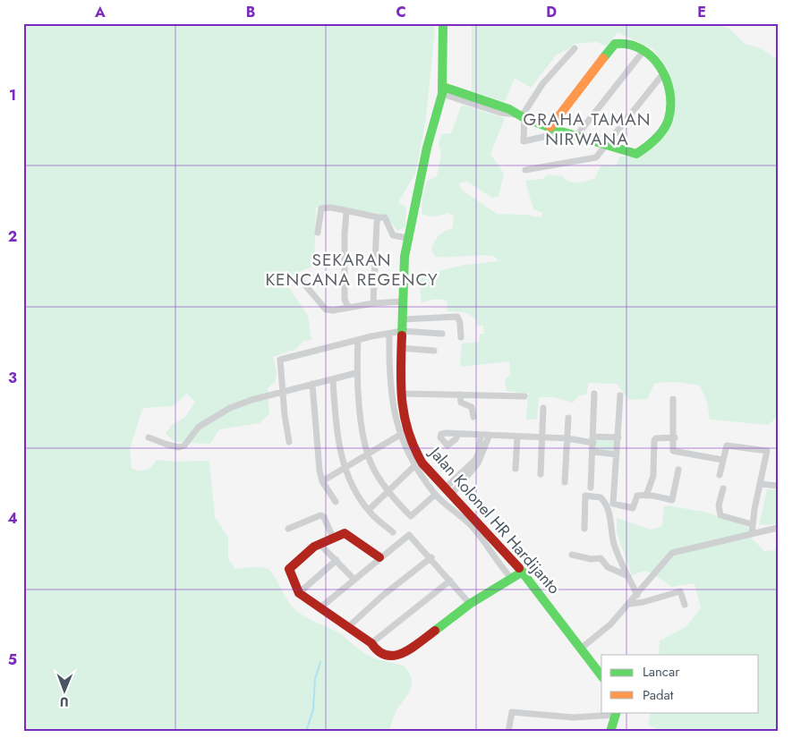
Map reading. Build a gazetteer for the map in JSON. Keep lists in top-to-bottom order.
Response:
{
  "streets": {
    "street": ["Jalan Kolonel HR Hardijanto"]
  },
  "districts": ["GRAHA TAMAN NIRWANA", "SEKARAN KENCANA REGENCY"],
  "legend": ["Lancar", "Padat"],
  "north": "bottom",
  "grid": {
    "columns": [
      "A",
      "B",
      "C",
      "D",
      "E"
    ],
    "rows": [
      "1",
      "2",
      "3",
      "4",
      "5"
    ]
  }
}
